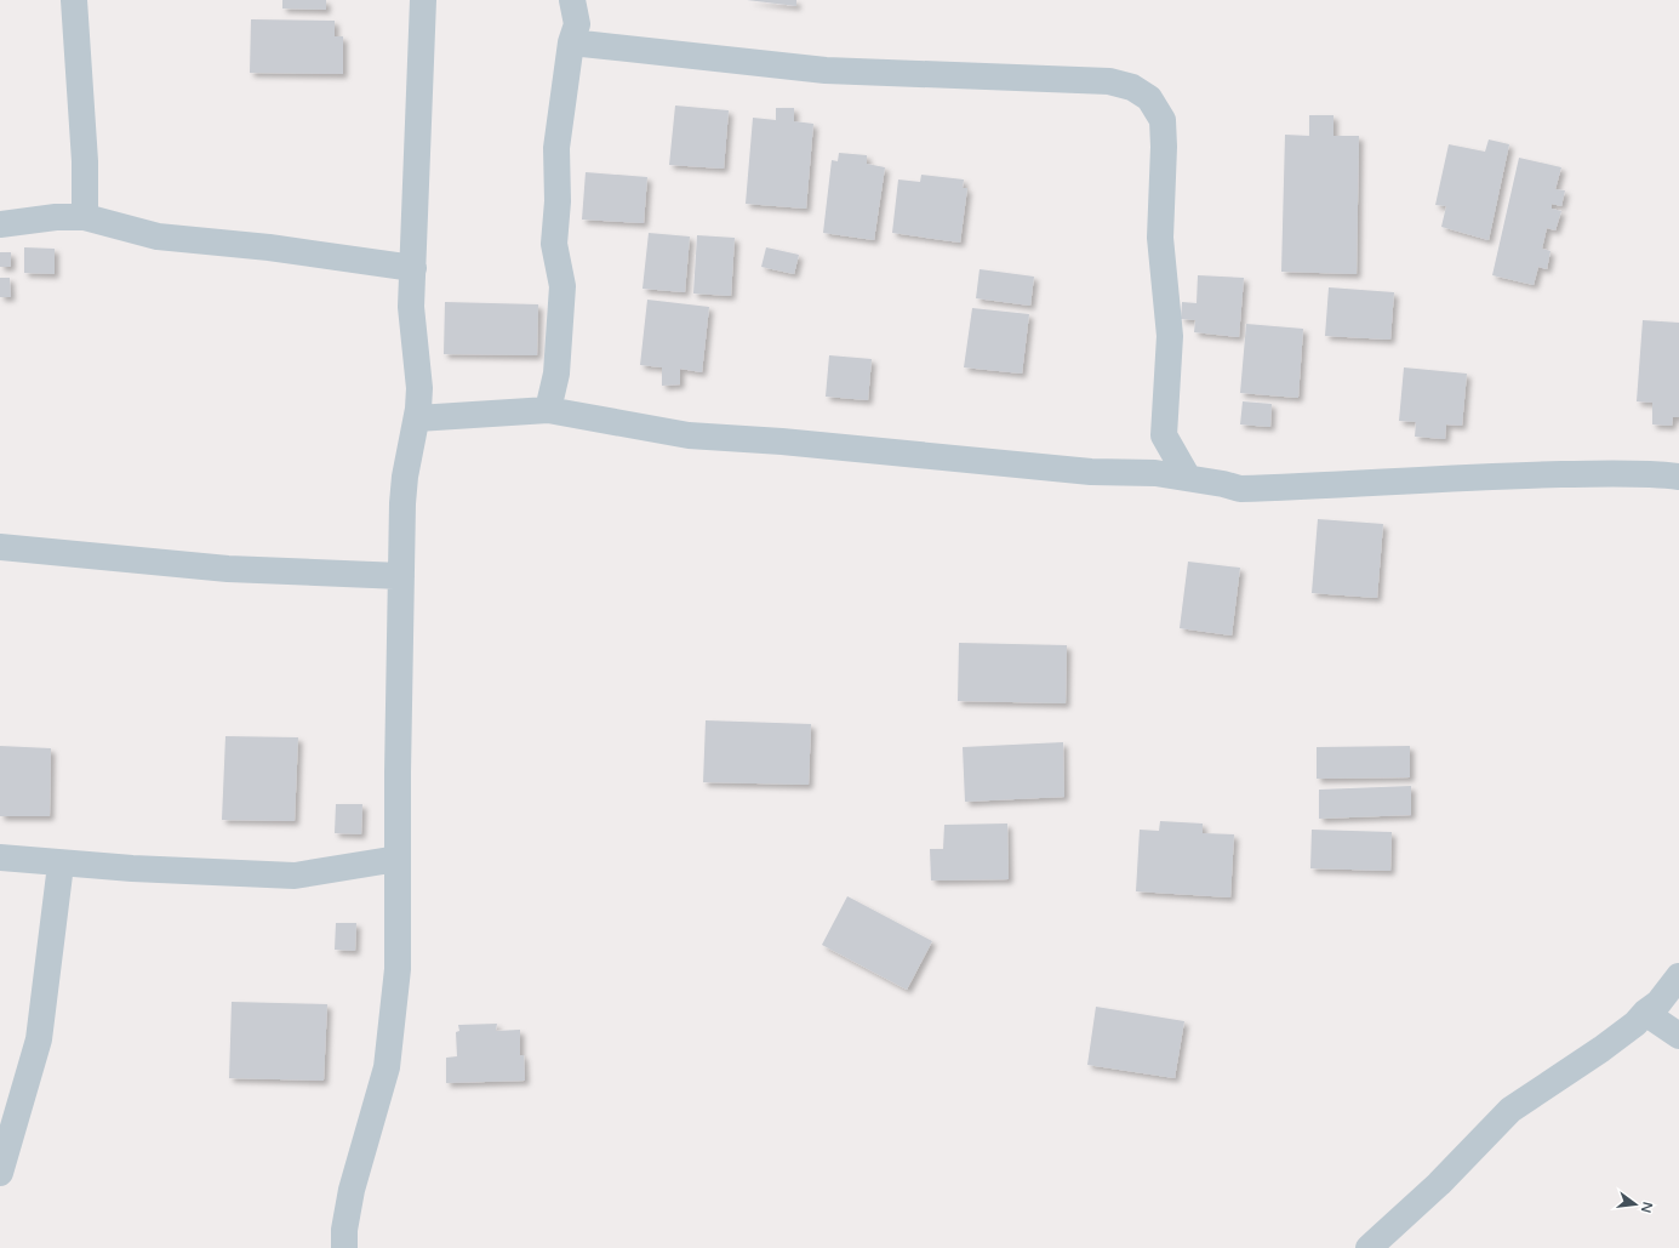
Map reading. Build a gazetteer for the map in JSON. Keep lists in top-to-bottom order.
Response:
{
  "north": "right"
}
